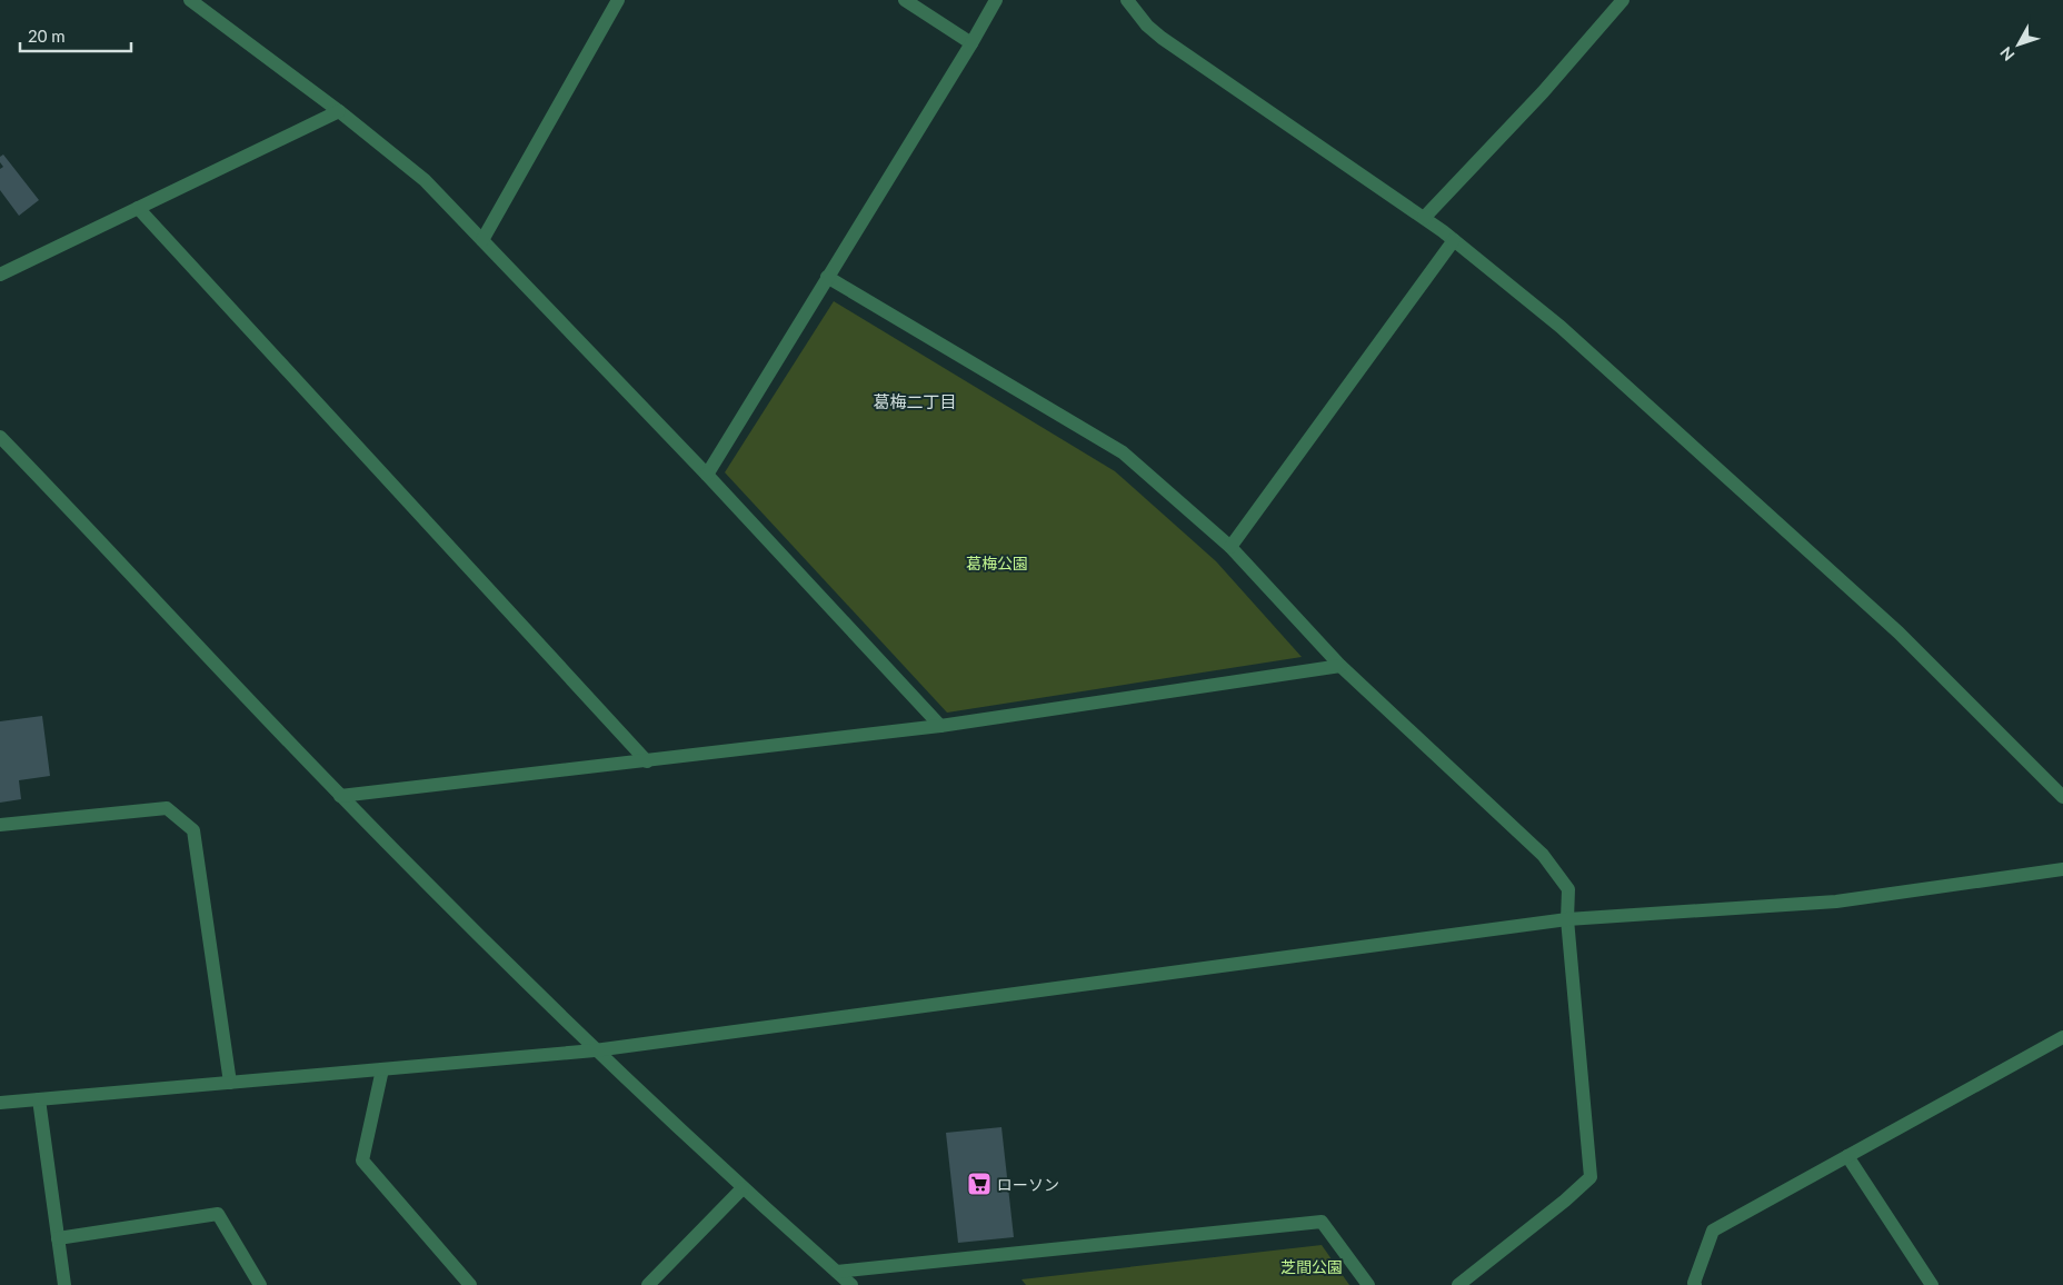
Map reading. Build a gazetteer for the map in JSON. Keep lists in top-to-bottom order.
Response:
{
  "districts": ["葛梅二丁目"],
  "parks": ["葛梅公園", "芝間公園"],
  "places": {
    "supermarket": ["ローソン"]
  },
  "scale_bar": "20 m",
  "north": "bottom left"
}
